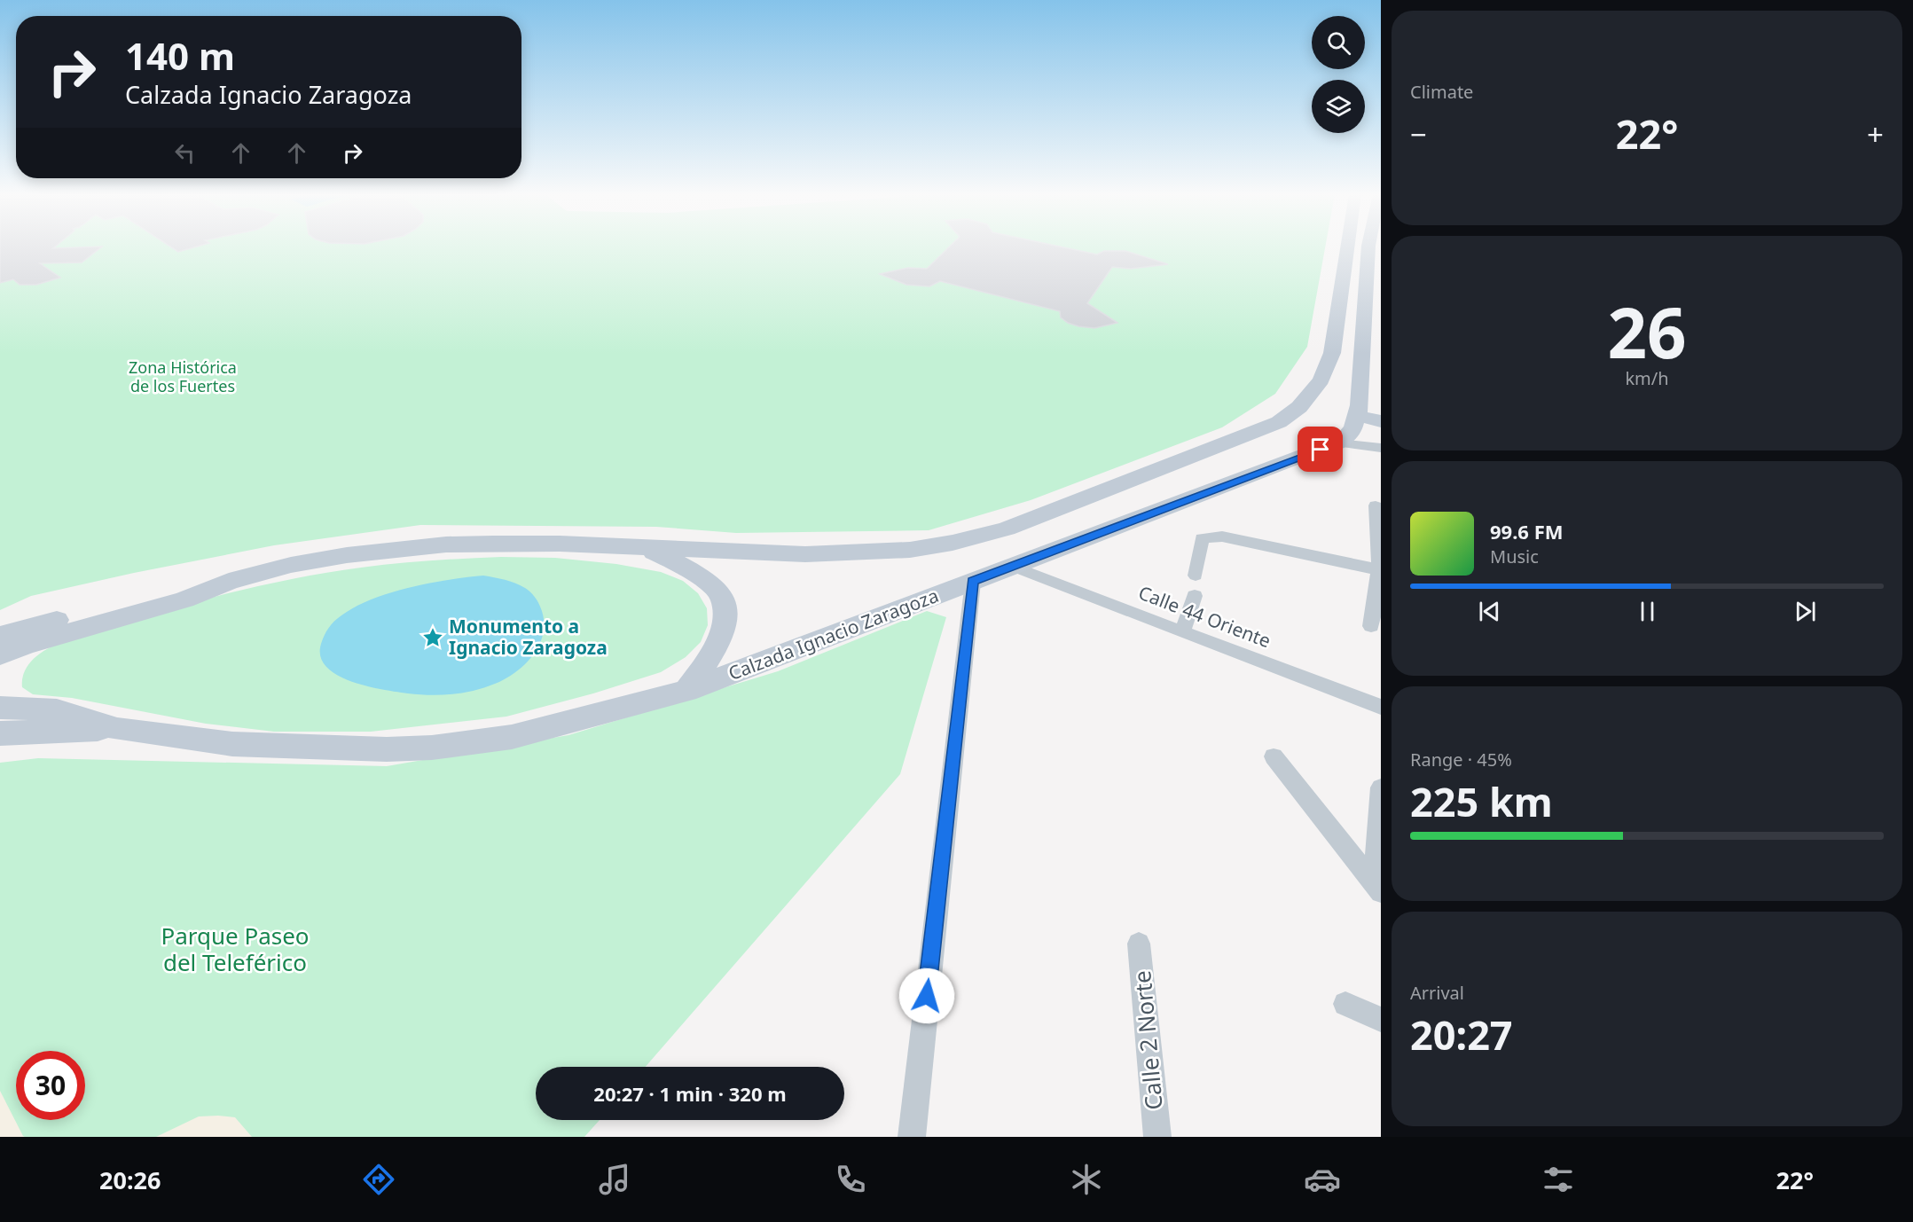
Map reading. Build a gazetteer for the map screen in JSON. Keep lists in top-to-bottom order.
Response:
{
  "streets": {
    "main road": ["Calzada Ignacio Zaragoza"],
    "street": ["Calle 44 Oriente", "Calle 2 Norte"]
  },
  "crossings": [
    ["Calle 44 Oriente", "Calzada Ignacio Zaragoza"]
  ],
  "parks": ["Zona Histórica de los Fuertes", "Parque Paseo del Teleférico"],
  "places": {
    "place": ["Monumento a Ignacio Zaragoza"]
  },
  "page": {
    "tile": [
      "Climate",
      ["26", "km/h"],
      ["Range · 45%", "225 km"],
      ["Arrival", "20:27"]
    ],
    "turn": ["140 m", "Calzada Ignacio Zaragoza"],
    "heat": ["−", "22°", "+"],
    "song": ["99.6 FM", "Music"],
    "limit": "30",
    "trip": "20:27 · 1 min · 320 m",
    "tabs": ["20:26", "22°"]
  }
}
